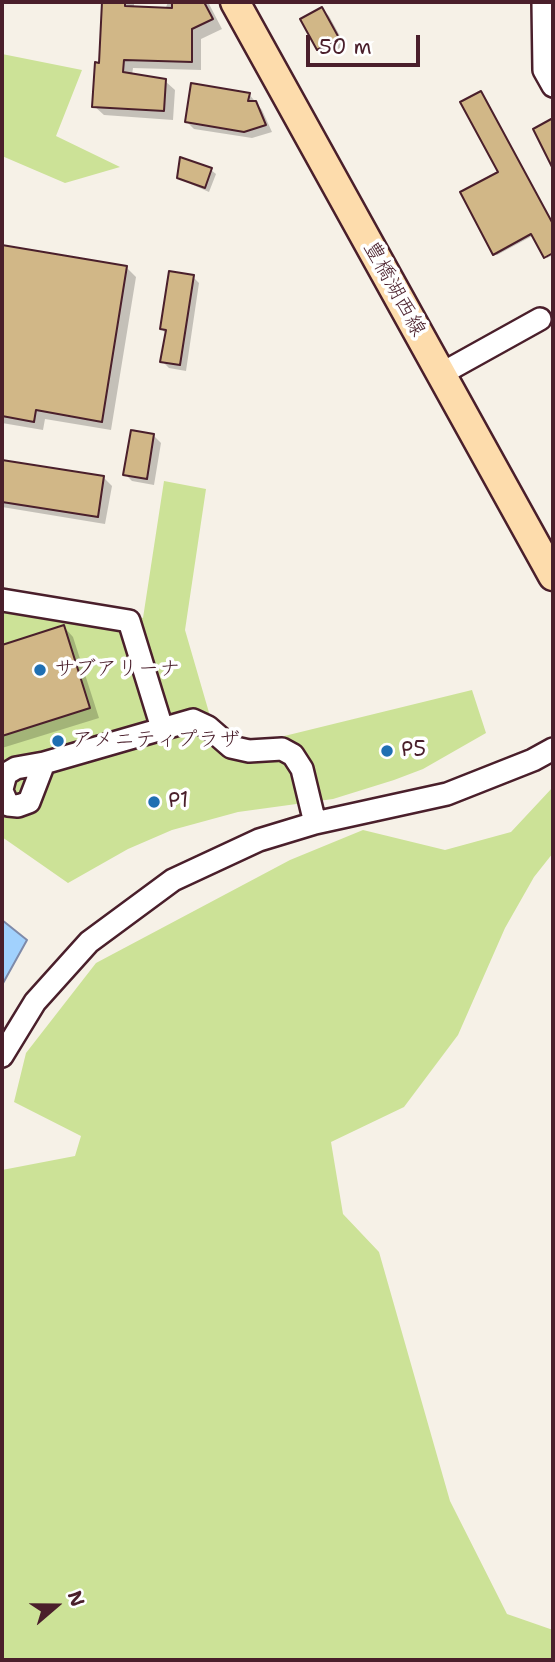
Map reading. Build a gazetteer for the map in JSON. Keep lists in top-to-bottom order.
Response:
{
  "streets": {
    "main road": ["豊橋湖西線"]
  },
  "places": [
    "サブアリーナ",
    "アメニティプラザ",
    "P5",
    "P1"
  ],
  "scale_bar": "50 m",
  "north": "right"
}
